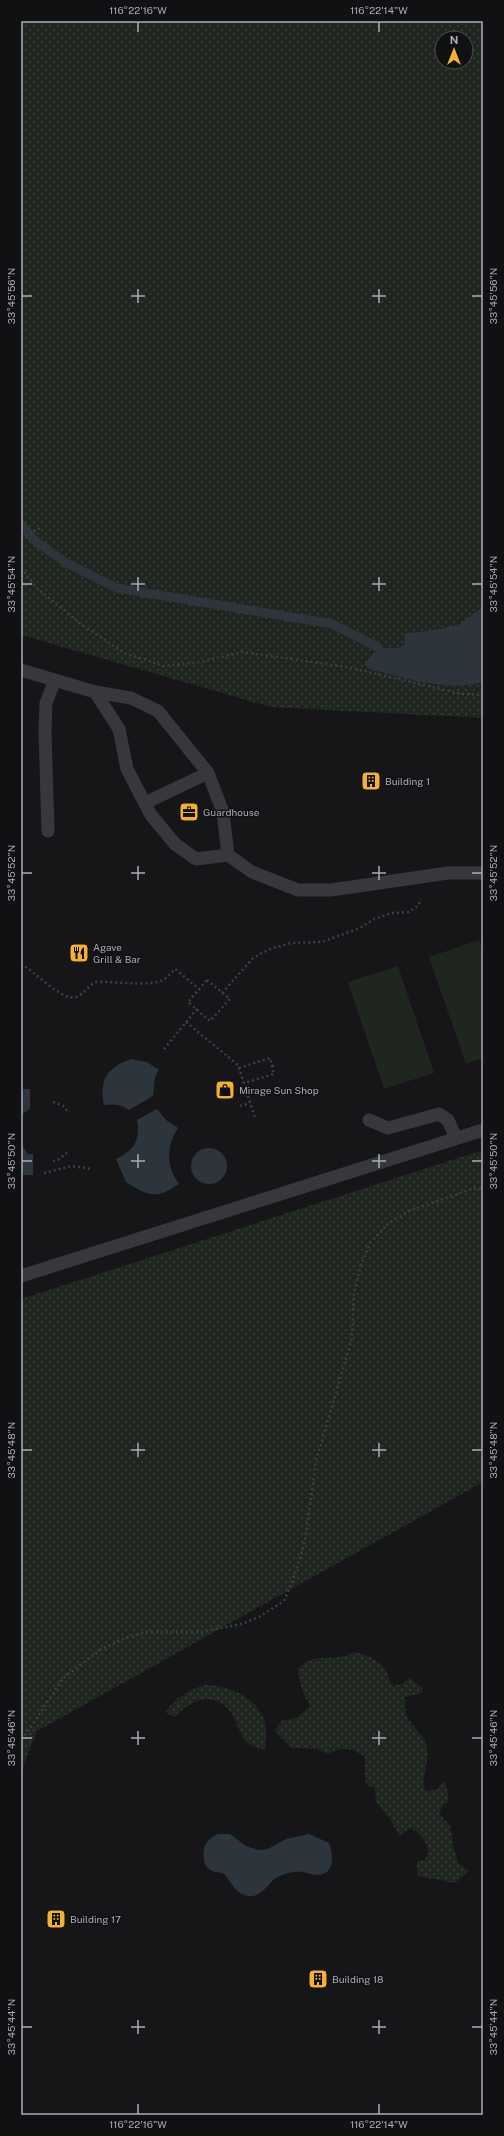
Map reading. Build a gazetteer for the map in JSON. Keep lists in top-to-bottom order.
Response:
{
  "places": {
    "building": ["Building 1", "Building 17", "Building 18"],
    "office": ["Guardhouse"],
    "restaurant": ["Agave Grill & Bar"],
    "shop": ["Mirage Sun Shop"]
  },
  "north": "top",
  "coordinates": [
    "116°22'16\"W",
    "116°22'14\"W",
    "33°45'56\"N",
    "33°45'54\"N",
    "33°45'52\"N",
    "33°45'50\"N",
    "33°45'48\"N",
    "33°45'46\"N",
    "33°45'44\"N"
  ]
}
